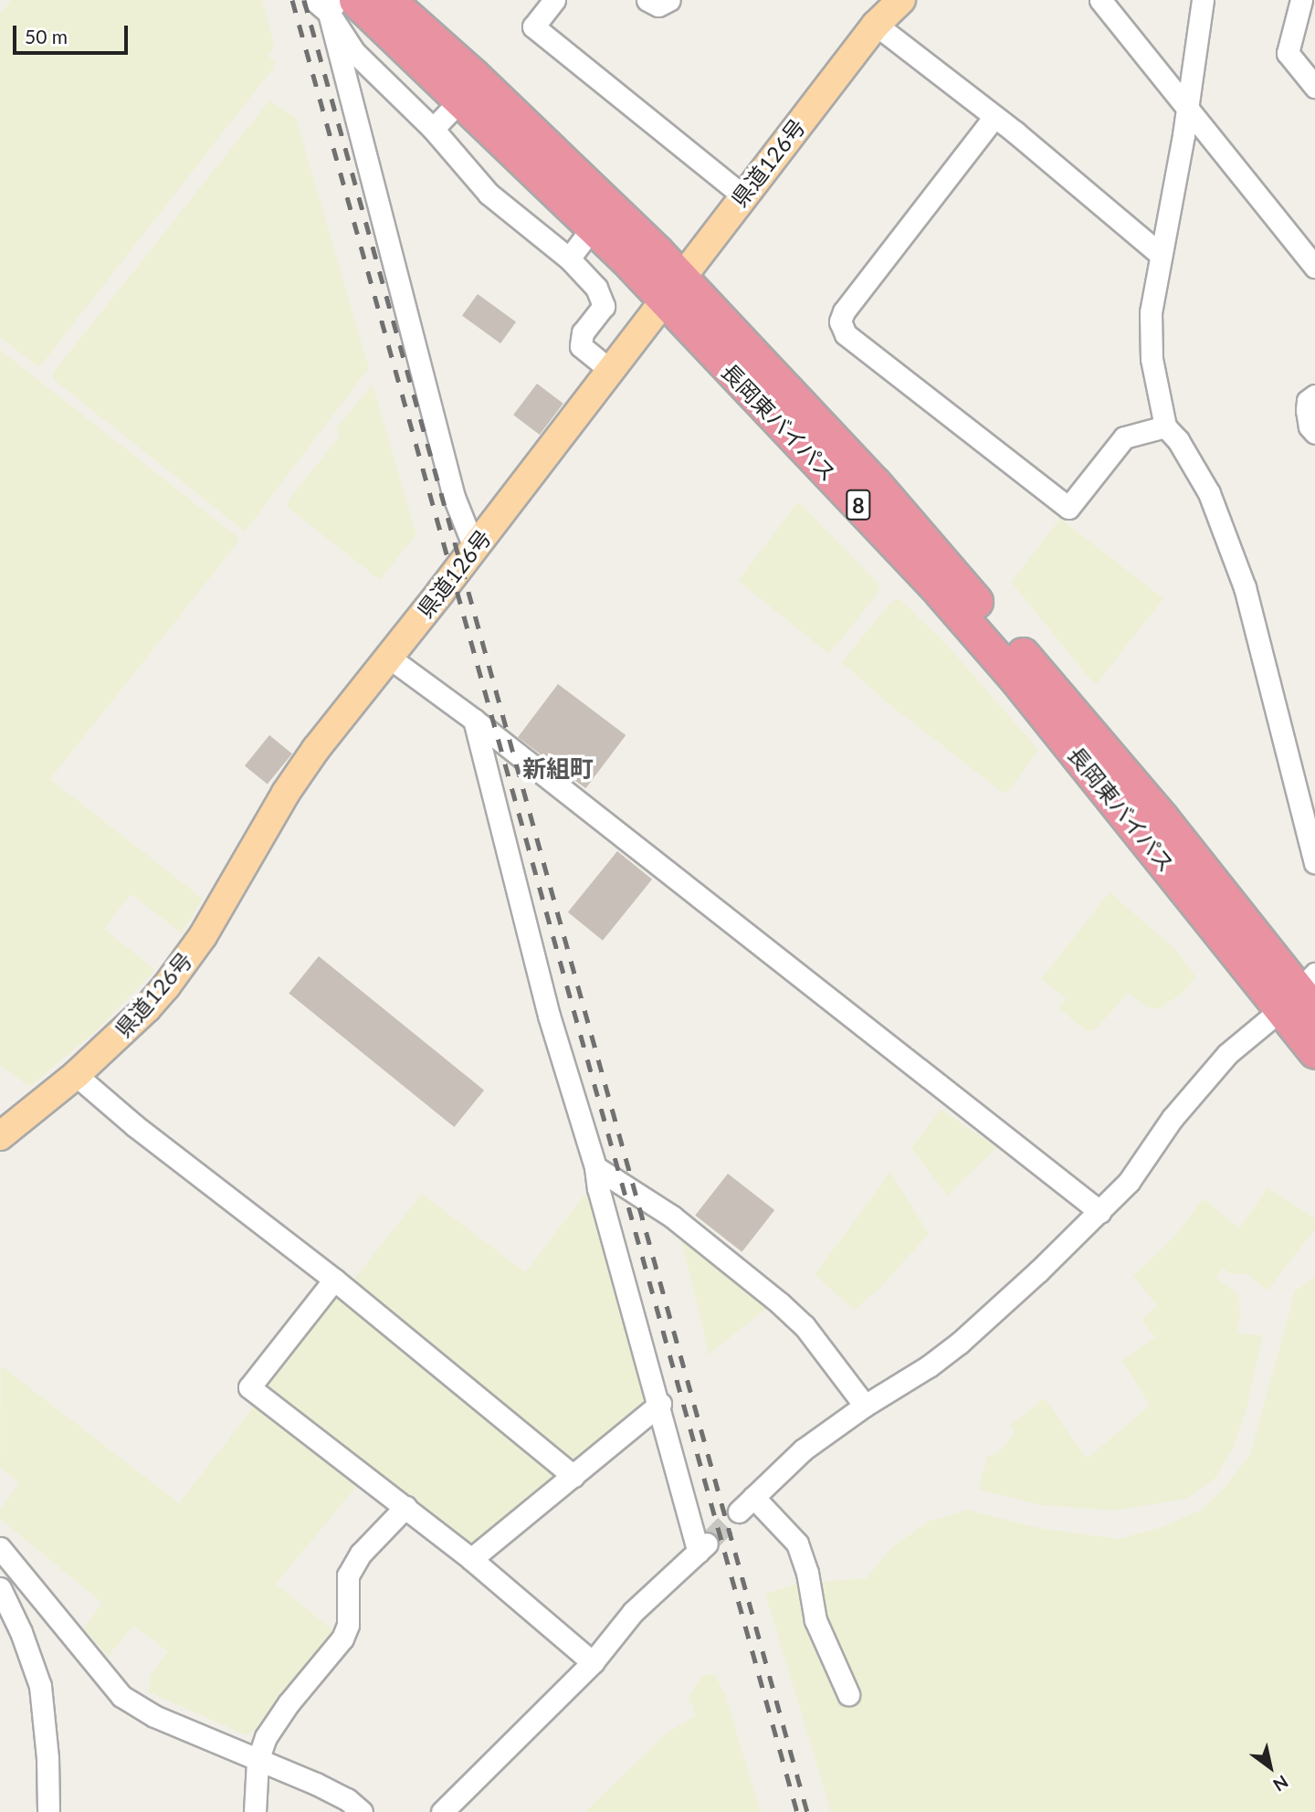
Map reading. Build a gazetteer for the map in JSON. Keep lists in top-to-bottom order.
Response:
{
  "streets": {
    "highway": ["長岡東バイパス", "8"],
    "main road": ["県道126号"]
  },
  "crossings": [
    ["県道126号", "長岡東バイパス"]
  ],
  "districts": ["新組町"],
  "scale_bar": "50 m",
  "north": "bottom right"
}
